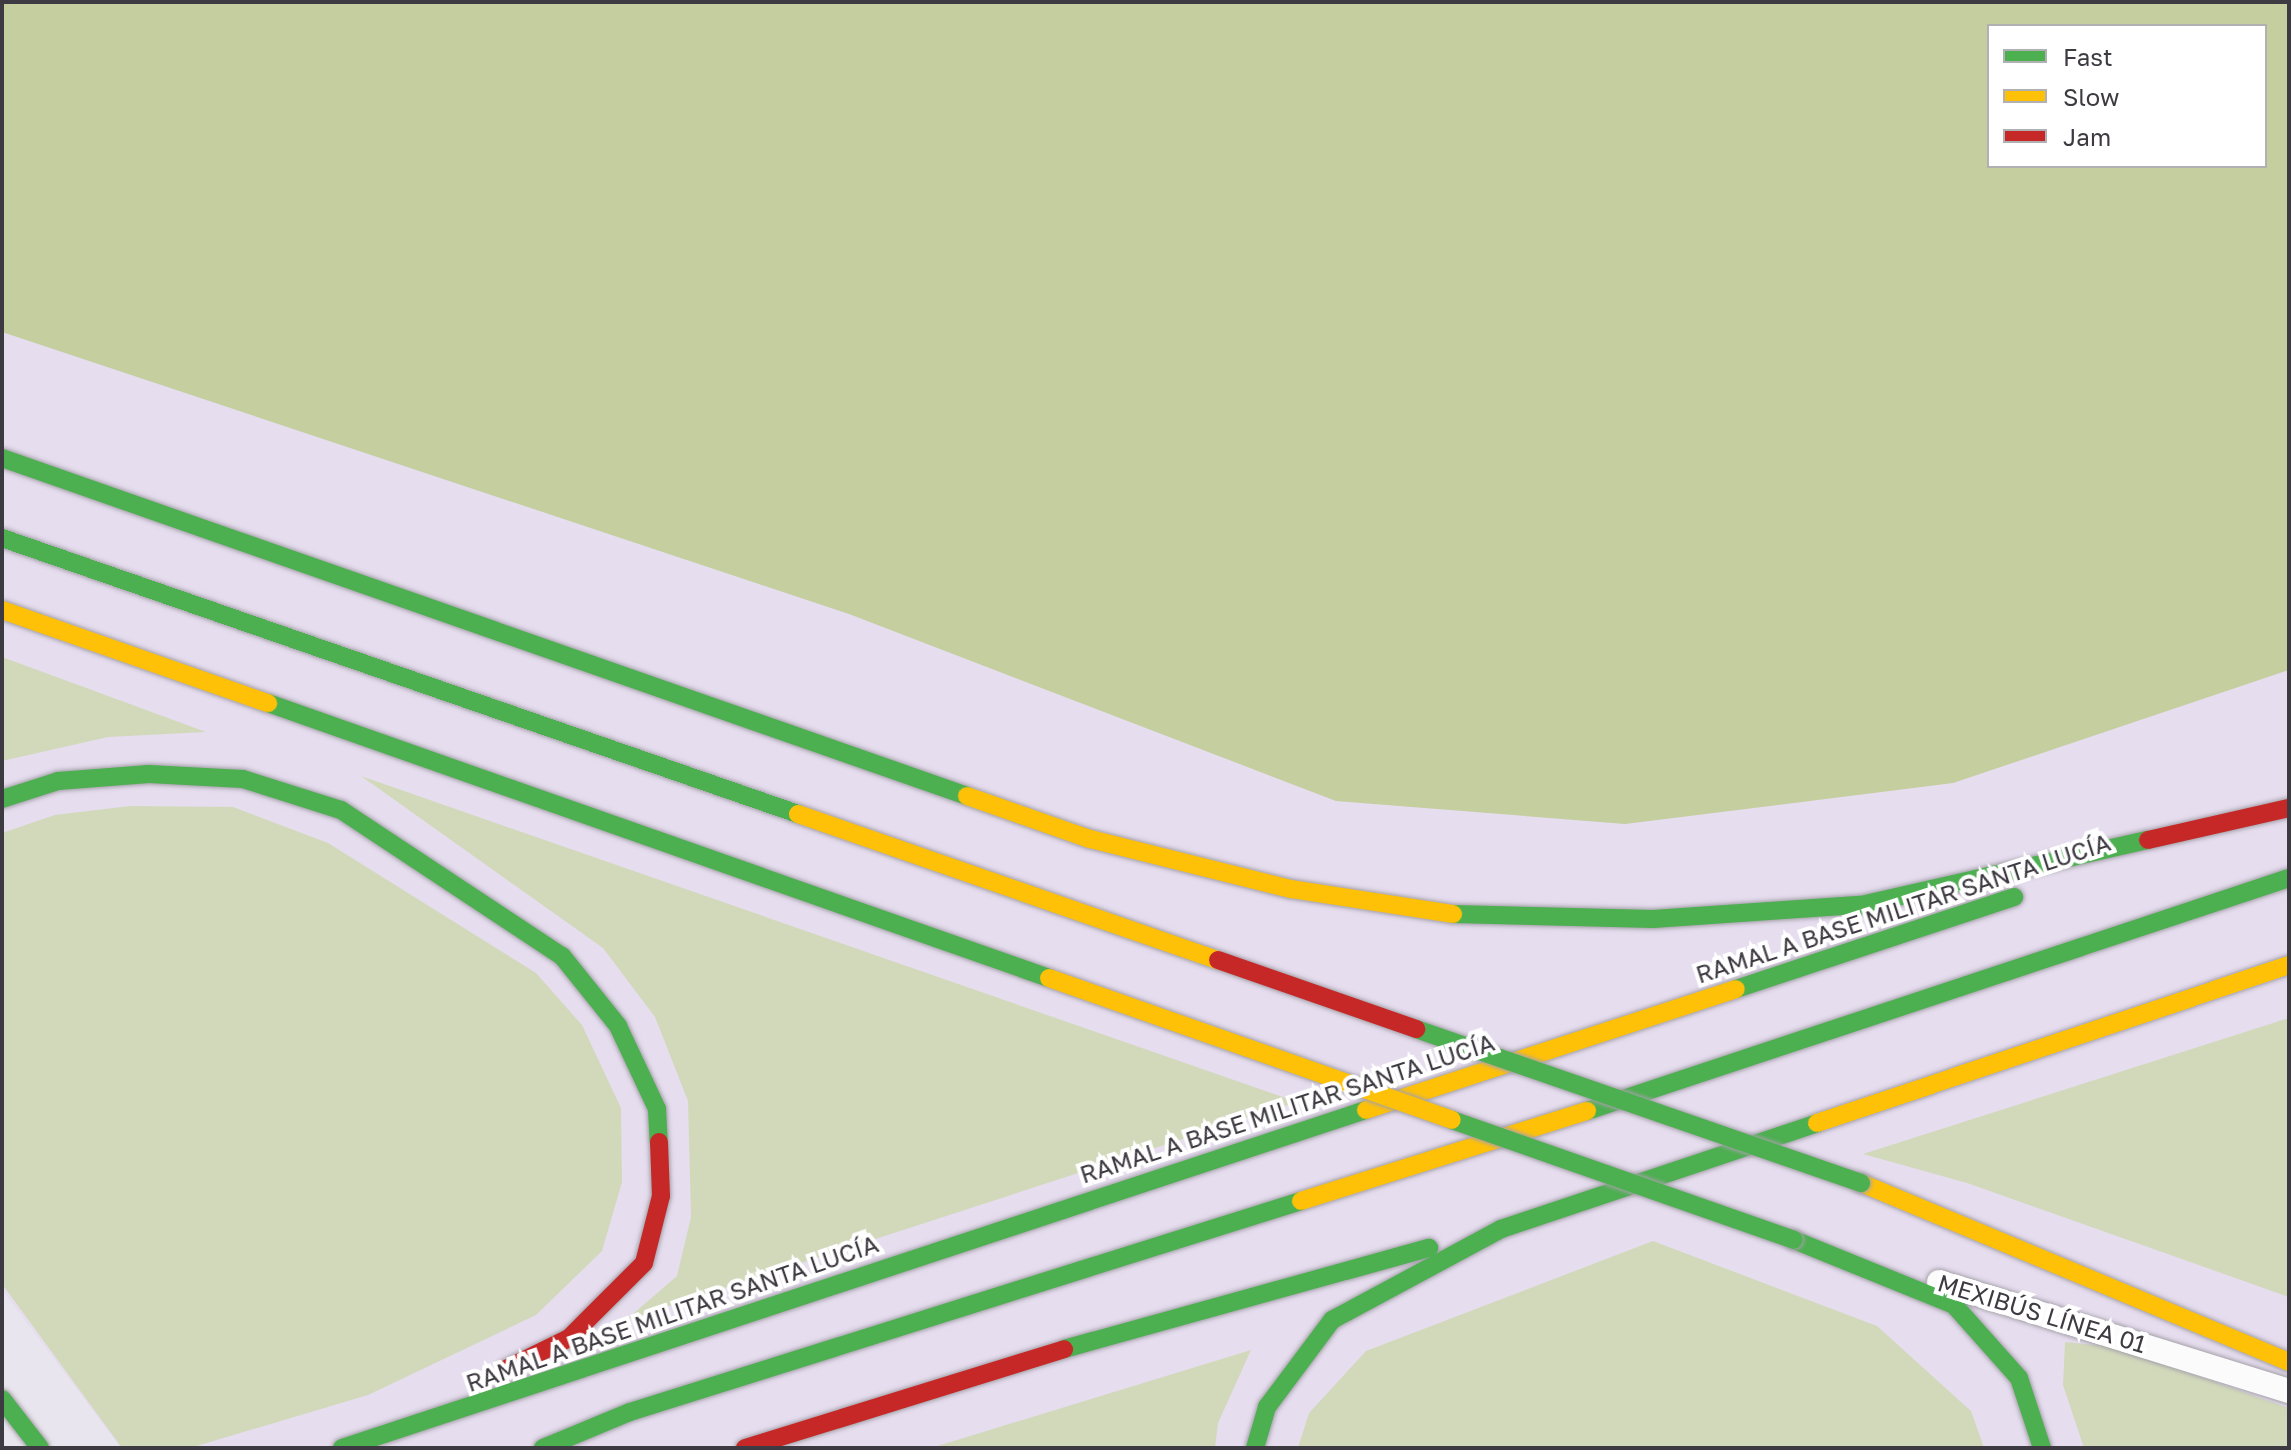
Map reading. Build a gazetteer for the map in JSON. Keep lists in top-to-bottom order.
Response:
{
  "streets": {
    "main road": ["RAMAL A BASE MILITAR SANTA LUCÍA"],
    "lane": ["MEXIBÚS LÍNEA 01"]
  },
  "legend": ["Fast", "Slow", "Jam"]
}
